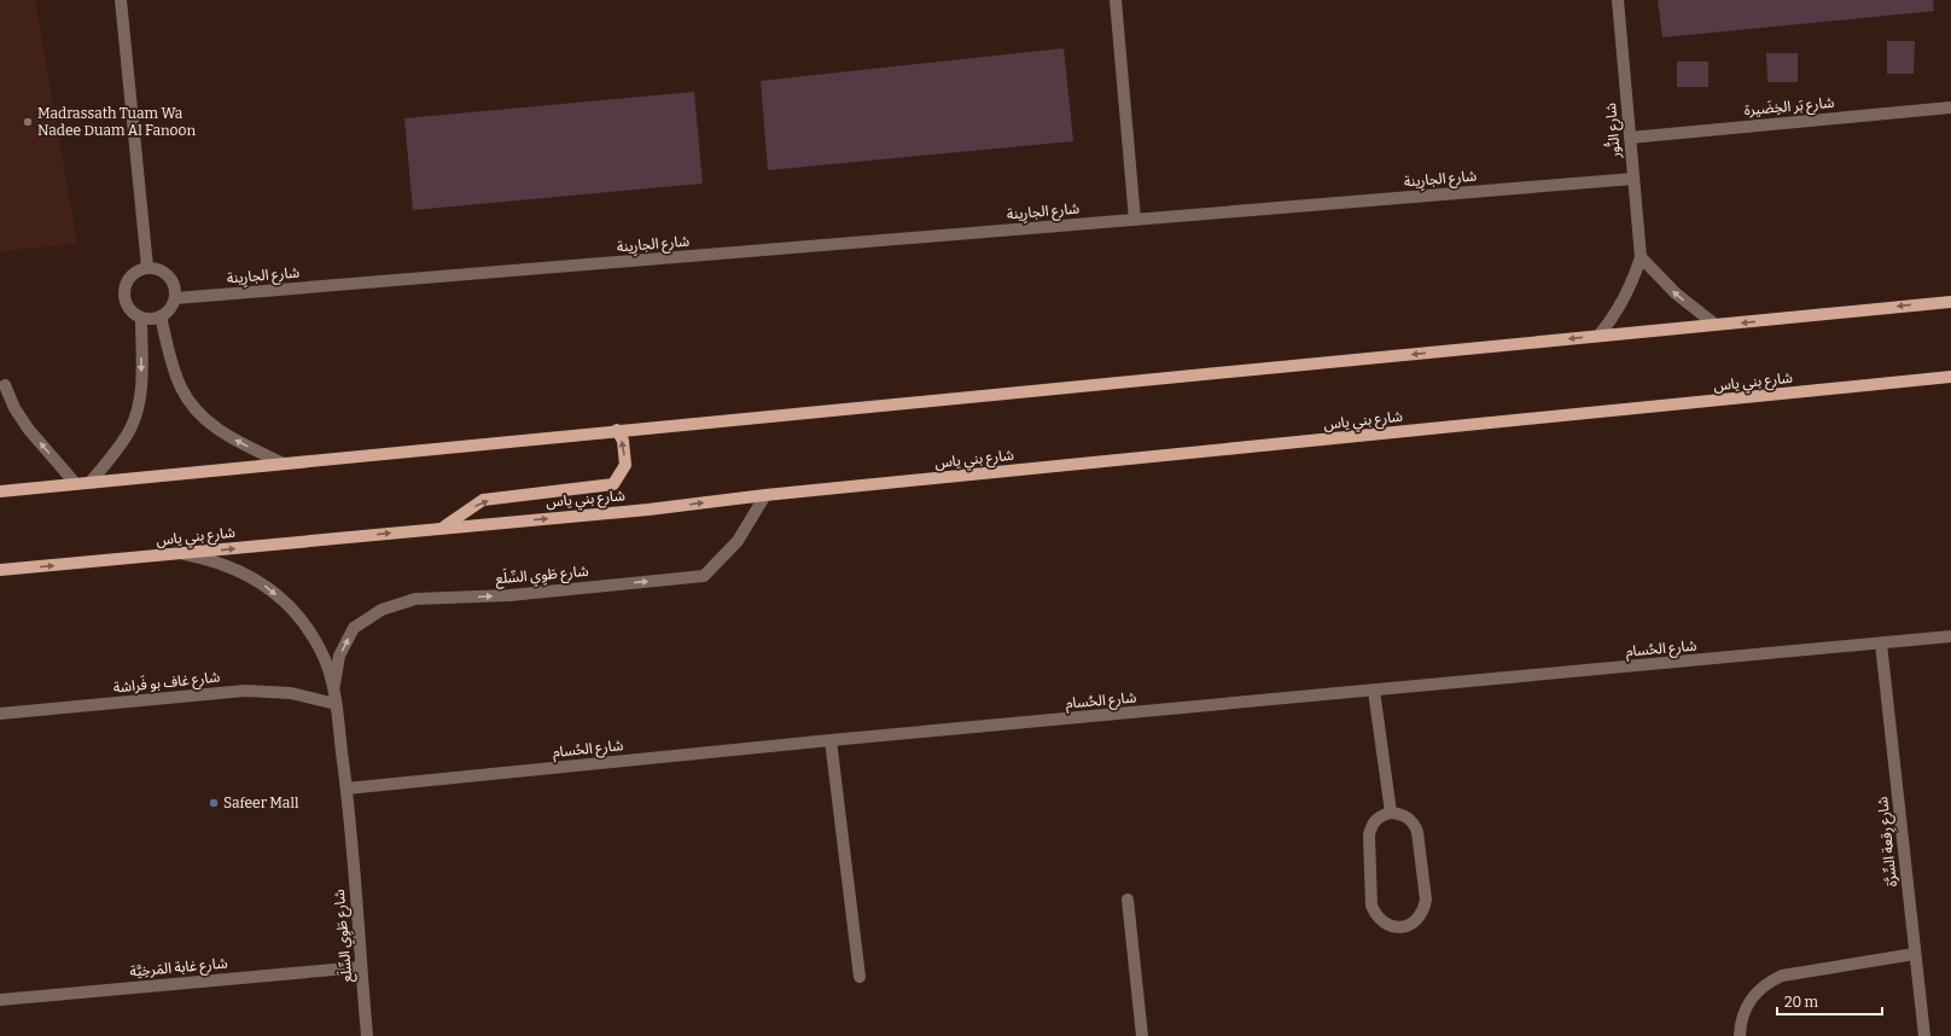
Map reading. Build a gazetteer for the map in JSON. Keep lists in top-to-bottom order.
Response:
{
  "streets": {
    "main road": ["شارع بني ياس"],
    "street": [
      "شارع بَر الخِضَيرة",
      "شارع النُّور",
      "شارع الجارِينة",
      "شارع طَوِي السِّلَع",
      "شارع الحُسام",
      "شارع غاف بو فَراشة",
      "شارع رِقعة السِّرَّة",
      "شارع غابة المَرخِيَّة"
    ]
  },
  "crossings": [
    ["شارع بَر الخِضَيرة", "شارع النُّور"],
    ["شارع النُّور", "شارع الجارِينة"],
    ["شارع بني ياس", "شارع طَوِي السِّلَع"],
    ["شارع طَوِي السِّلَع", "شارع الحُسام"],
    ["شارع طَوِي السِّلَع", "شارع غاف بو فَراشة"],
    ["شارع طَوِي السِّلَع", "شارع غابة المَرخِيَّة"],
    ["شارع الحُسام", "شارع رِقعة السِّرَّة"]
  ],
  "places": ["Madrassath Tuam Wa Nadee Duam Al Fanoon", "Safeer Mall"],
  "scale_bar": "20 m"
}
